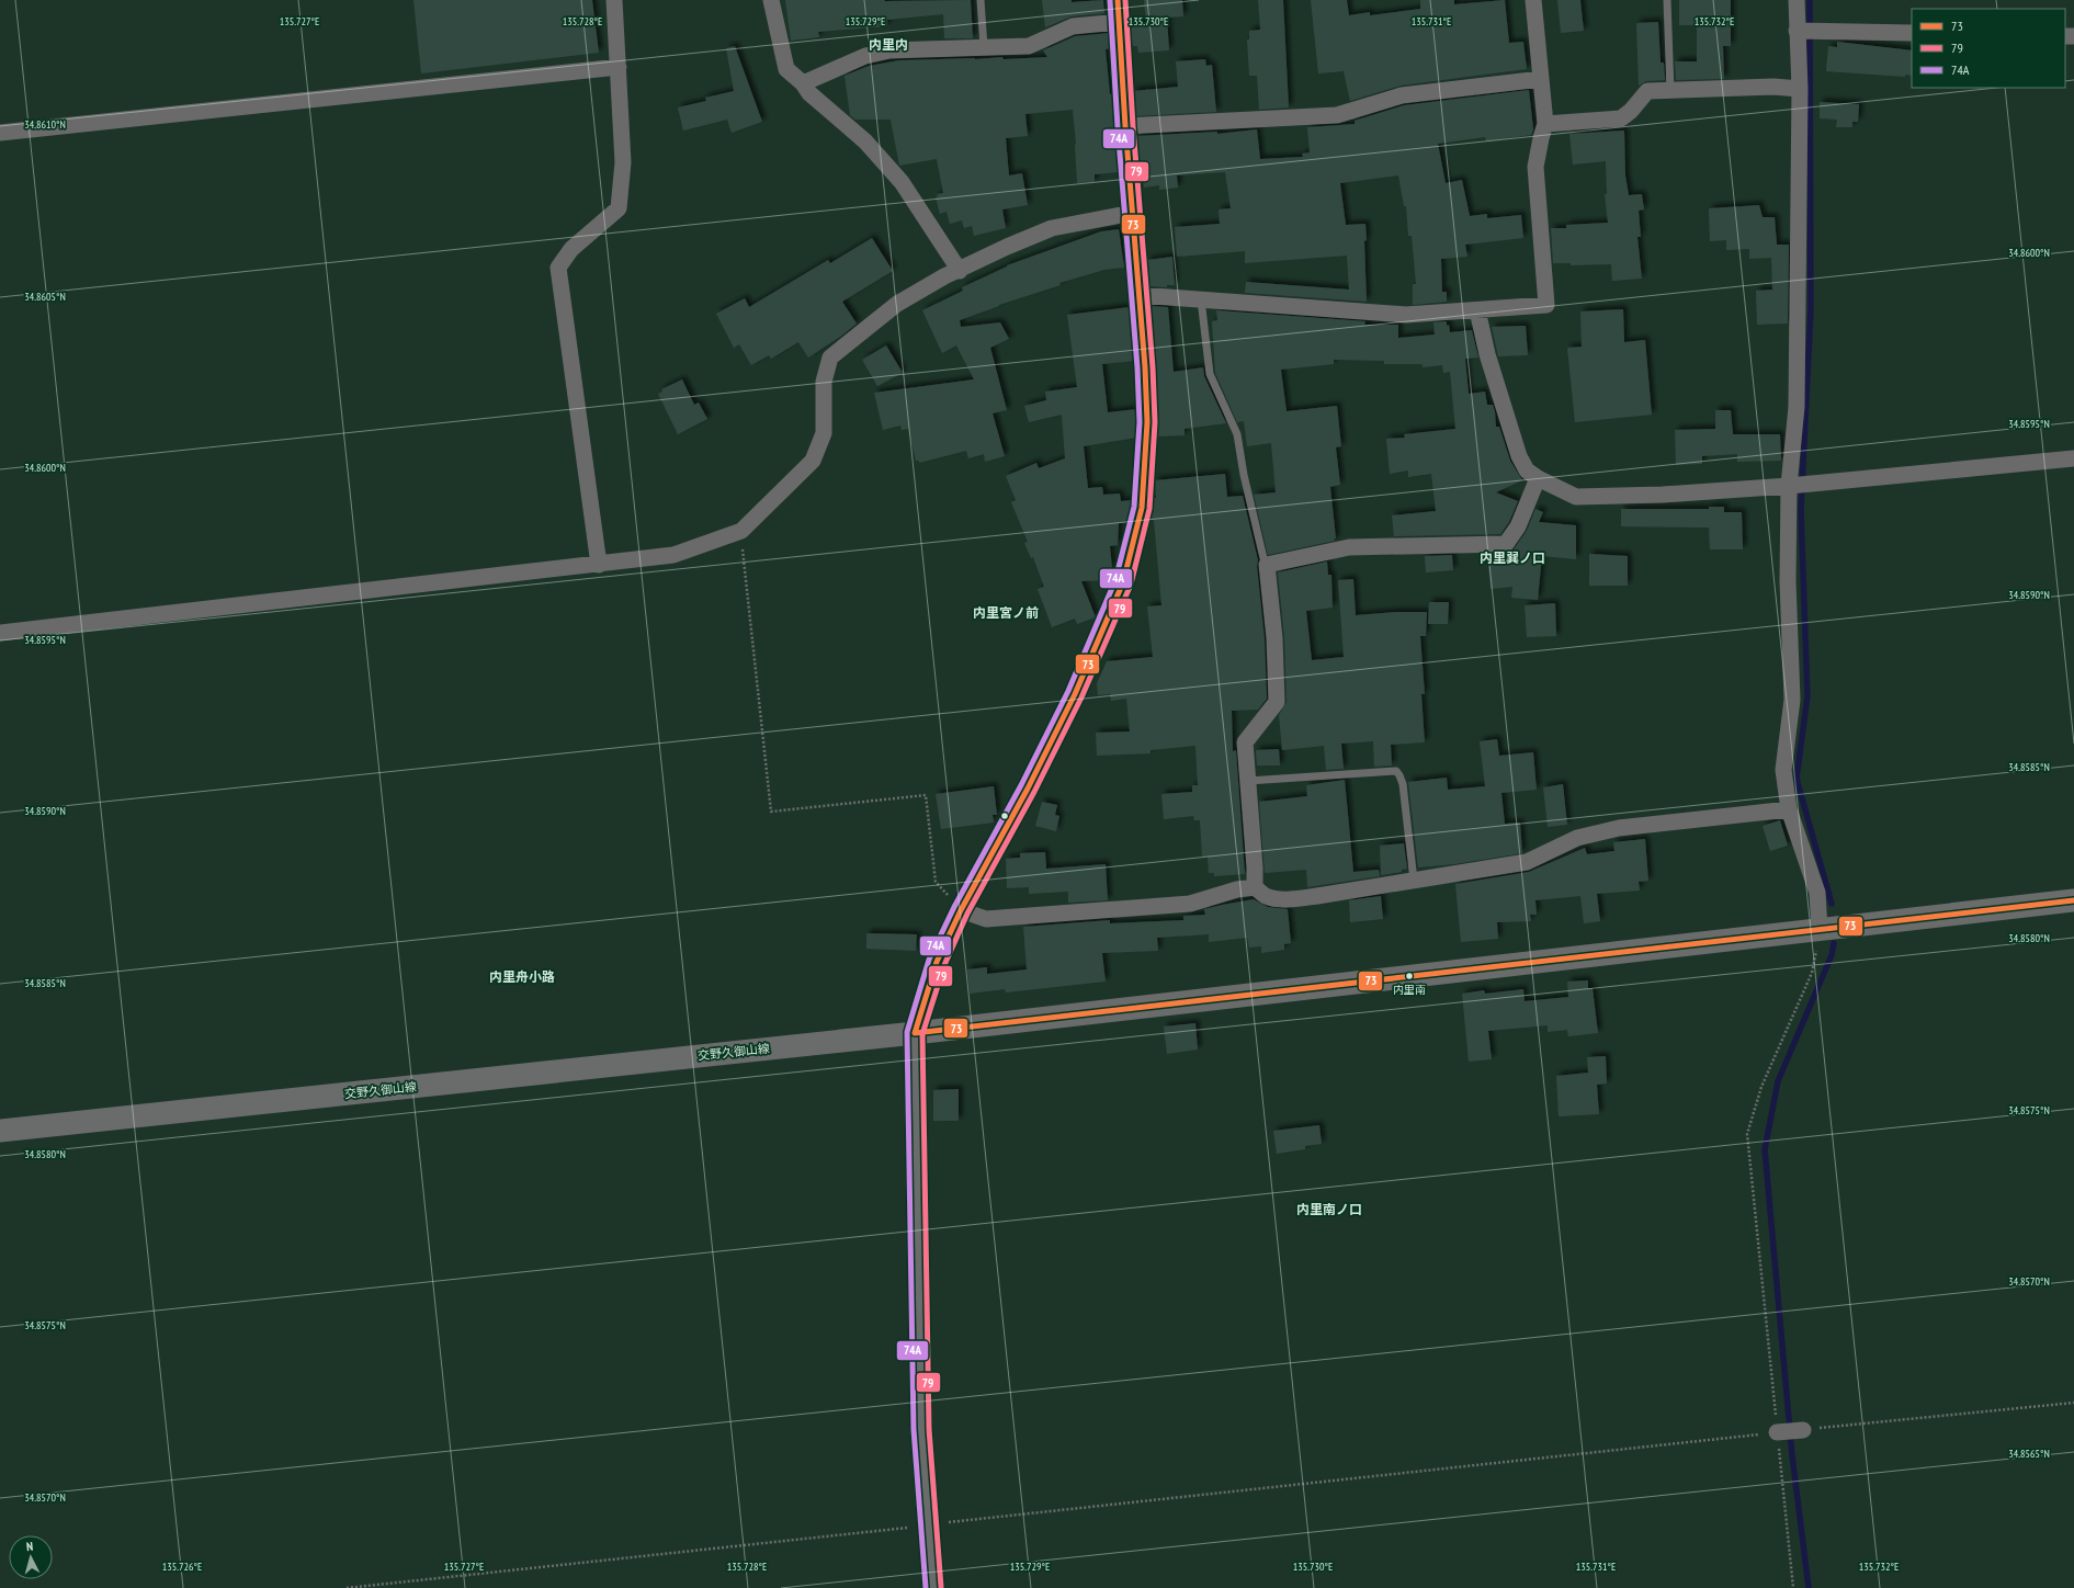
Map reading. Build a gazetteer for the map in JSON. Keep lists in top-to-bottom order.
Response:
{
  "streets": {
    "main road": ["交野久御山線"]
  },
  "districts": [
    "内里内",
    "内里巽ノ口",
    "内里宮ノ前",
    "内里舟小路",
    "内里南ノ口"
  ],
  "places": ["内里南"],
  "lines": ["transit line 73", "transit line 79", "transit line 74A"],
  "legend": ["73", "79", "74A"],
  "north": "top",
  "coordinates": [
    "135.727°E",
    "135.728°E",
    "135.729°E",
    "135.730°E",
    "135.731°E",
    "135.732°E",
    "34.8610°N",
    "34.8600°N",
    "34.8605°N",
    "34.8595°N",
    "34.8590°N",
    "34.8585°N",
    "34.8580°N",
    "34.8575°N",
    "34.8570°N",
    "34.8565°N",
    "135.726°E"
  ]
}
